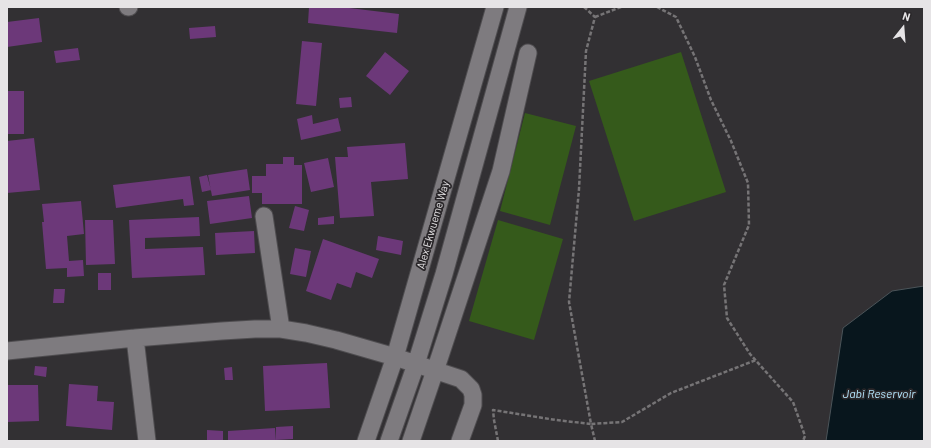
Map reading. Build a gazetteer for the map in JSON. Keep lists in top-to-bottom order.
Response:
{
  "streets": {
    "street": ["Alex Ekwueme Way"]
  },
  "water": ["Jabi Reservoir"],
  "north": "top"
}
